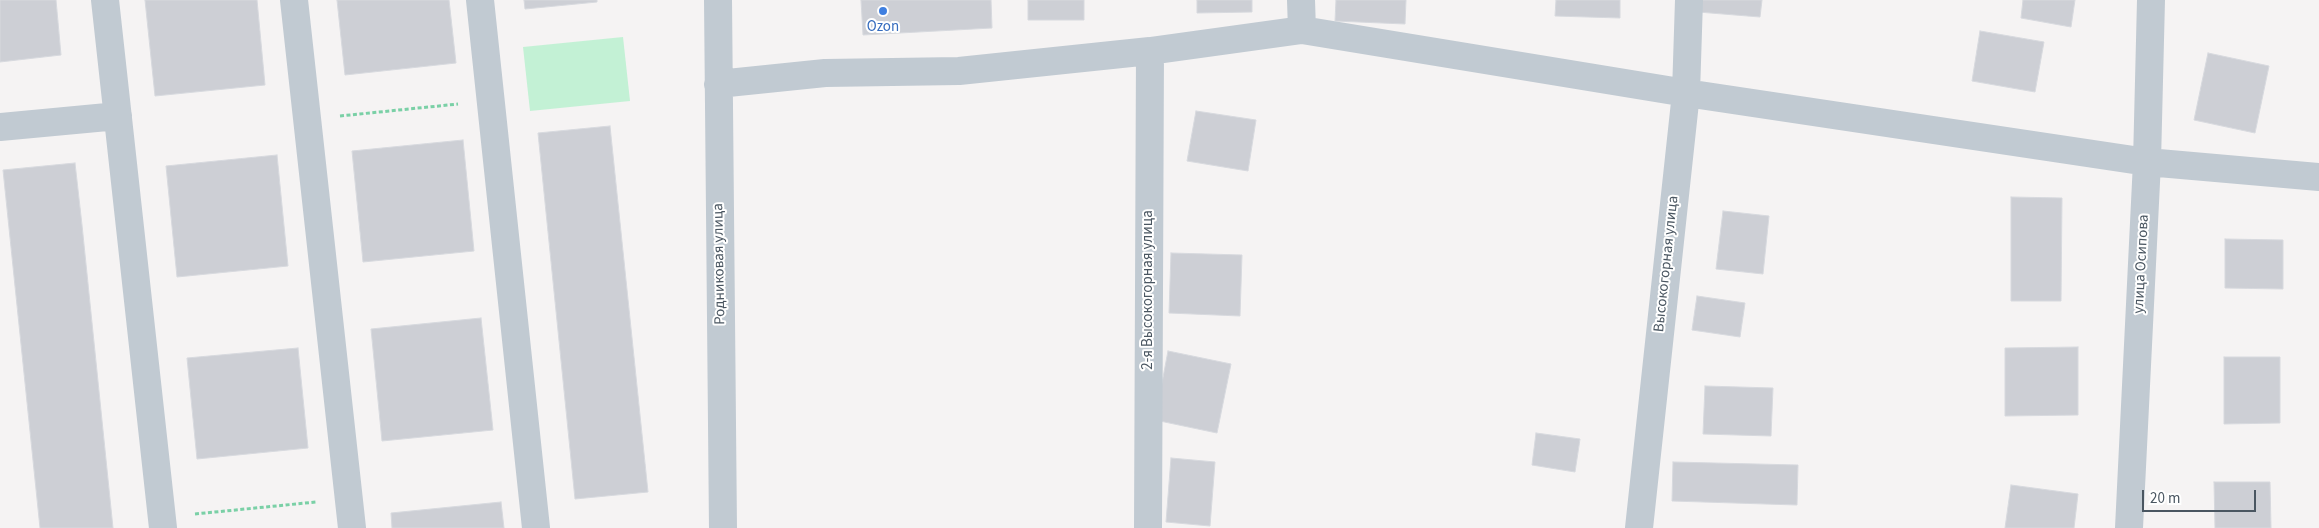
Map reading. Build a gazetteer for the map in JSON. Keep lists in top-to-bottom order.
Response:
{
  "streets": {
    "street": [
      "Родниковая улица",
      "Высокогорная улица",
      "улица Осипова",
      "2-я Высокогорная улица"
    ]
  },
  "places": ["Ozon"],
  "scale_bar": "20 m"
}
